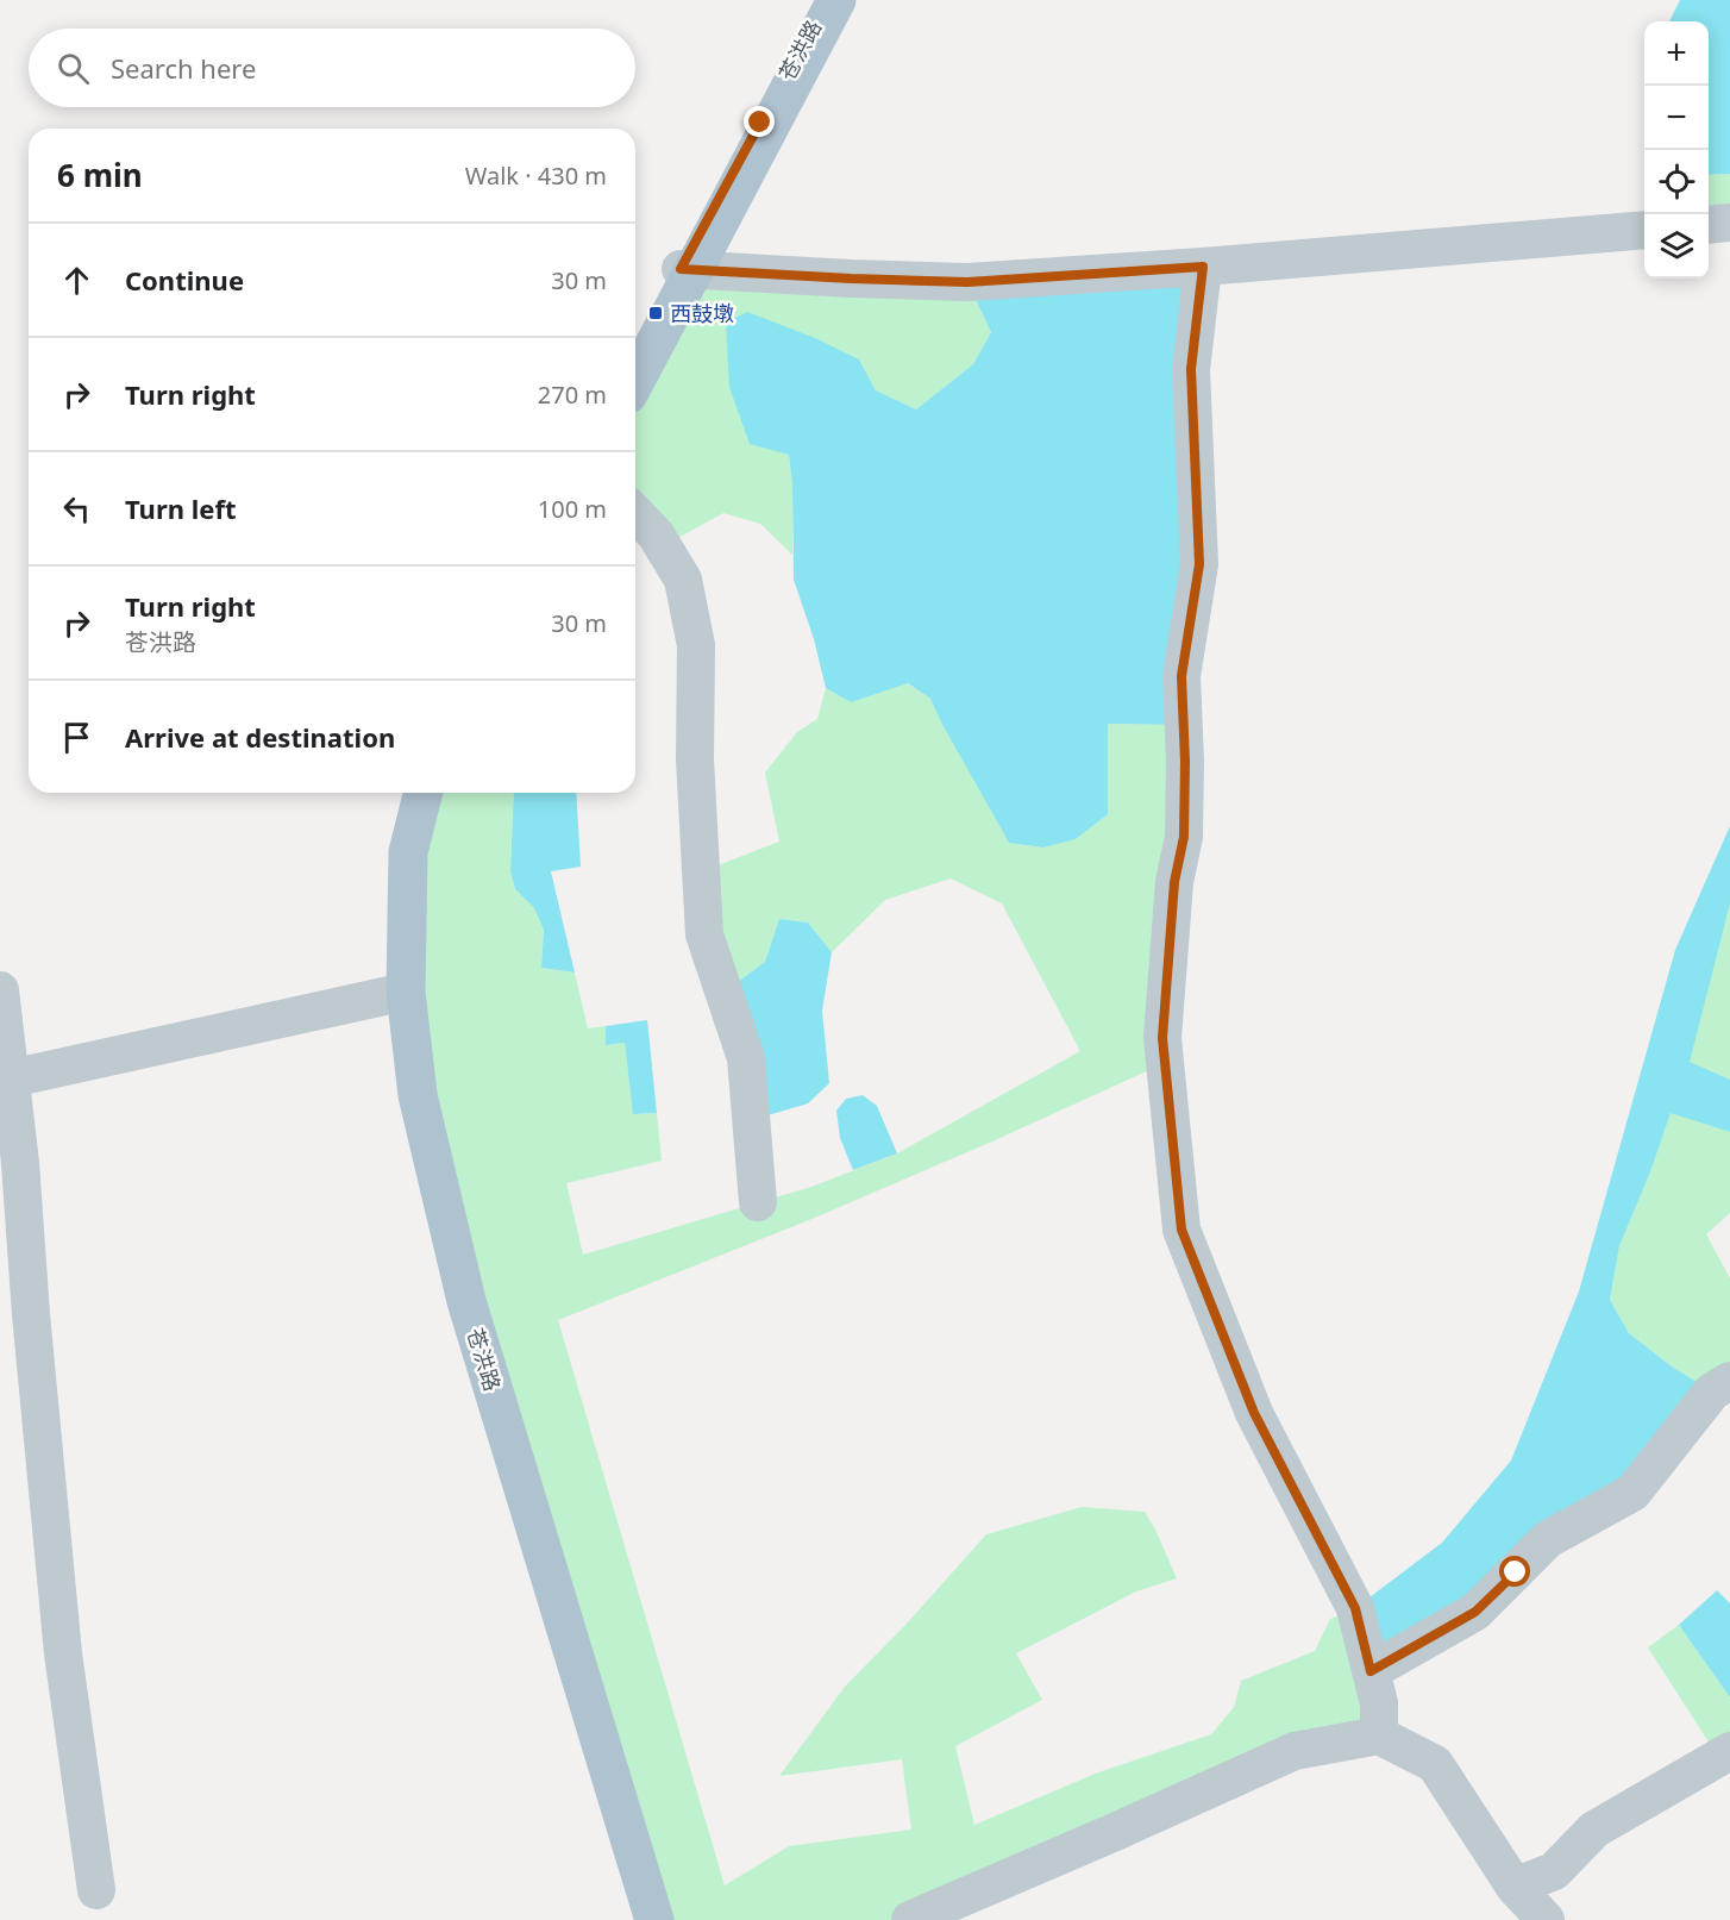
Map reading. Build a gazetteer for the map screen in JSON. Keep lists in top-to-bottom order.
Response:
{
  "streets": {
    "main road": ["苍洪路"]
  },
  "places": {
    "transit": ["西鼓墩"]
  },
  "page": {
    "map_buttons": ["+", "−"],
    "search": "Search here",
    "heading": ["6 min", "Walk · 430 m"],
    "list": [
      ["Continue", "30 m"],
      ["Turn right", "270 m"],
      ["Turn left", "100 m"],
      ["Turn right", "苍洪路", "30 m"],
      "Arrive at destination"
    ]
  }
}
